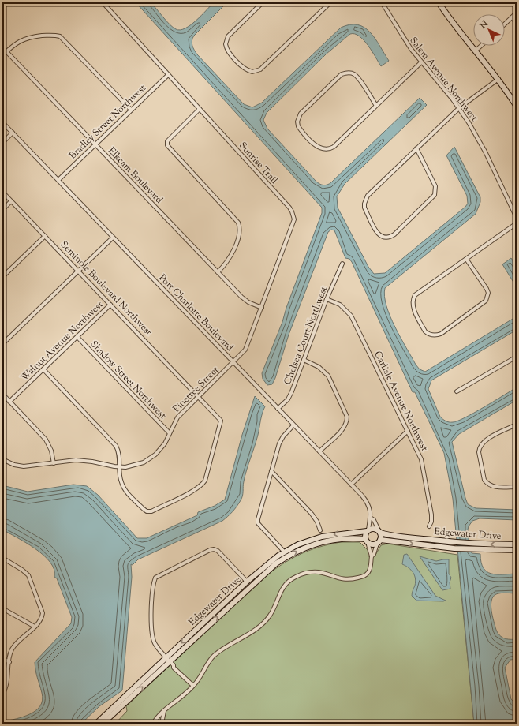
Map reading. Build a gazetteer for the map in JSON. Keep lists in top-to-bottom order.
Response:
{
  "streets": {
    "street": [
      "Salem Avenue Northwest",
      "Bradley Street Northwest",
      "Sunrise Trail",
      "Elkcam Boulevard",
      "Seminole Boulevard Northwest",
      "Port Charlotte Boulevard",
      "Chelsea Court Northwest",
      "Walnut Avenue Northwest",
      "Shadow Street Northwest",
      "Pinetree Street",
      "Carlisle Avenue Northwest",
      "Edgewater Drive"
    ]
  },
  "crossings": [
    ["Bradley Street Northwest", "Sunrise Trail"],
    ["Bradley Street Northwest", "Elkcam Boulevard"],
    ["Bradley Street Northwest", "Port Charlotte Boulevard"],
    ["Sunrise Trail", "Elkcam Boulevard"],
    ["Sunrise Trail", "Port Charlotte Boulevard"],
    ["Sunrise Trail", "Pinetree Street"],
    ["Seminole Boulevard Northwest", "Walnut Avenue Northwest"],
    ["Seminole Boulevard Northwest", "Pinetree Street"],
    ["Port Charlotte Boulevard", "Chelsea Court Northwest"],
    ["Port Charlotte Boulevard", "Pinetree Street"],
    ["Port Charlotte Boulevard", "Edgewater Drive"],
    ["Chelsea Court Northwest", "Carlisle Avenue Northwest"],
    ["Walnut Avenue Northwest", "Shadow Street Northwest"],
    ["Shadow Street Northwest", "Pinetree Street"]
  ],
  "north": "top left"
}
